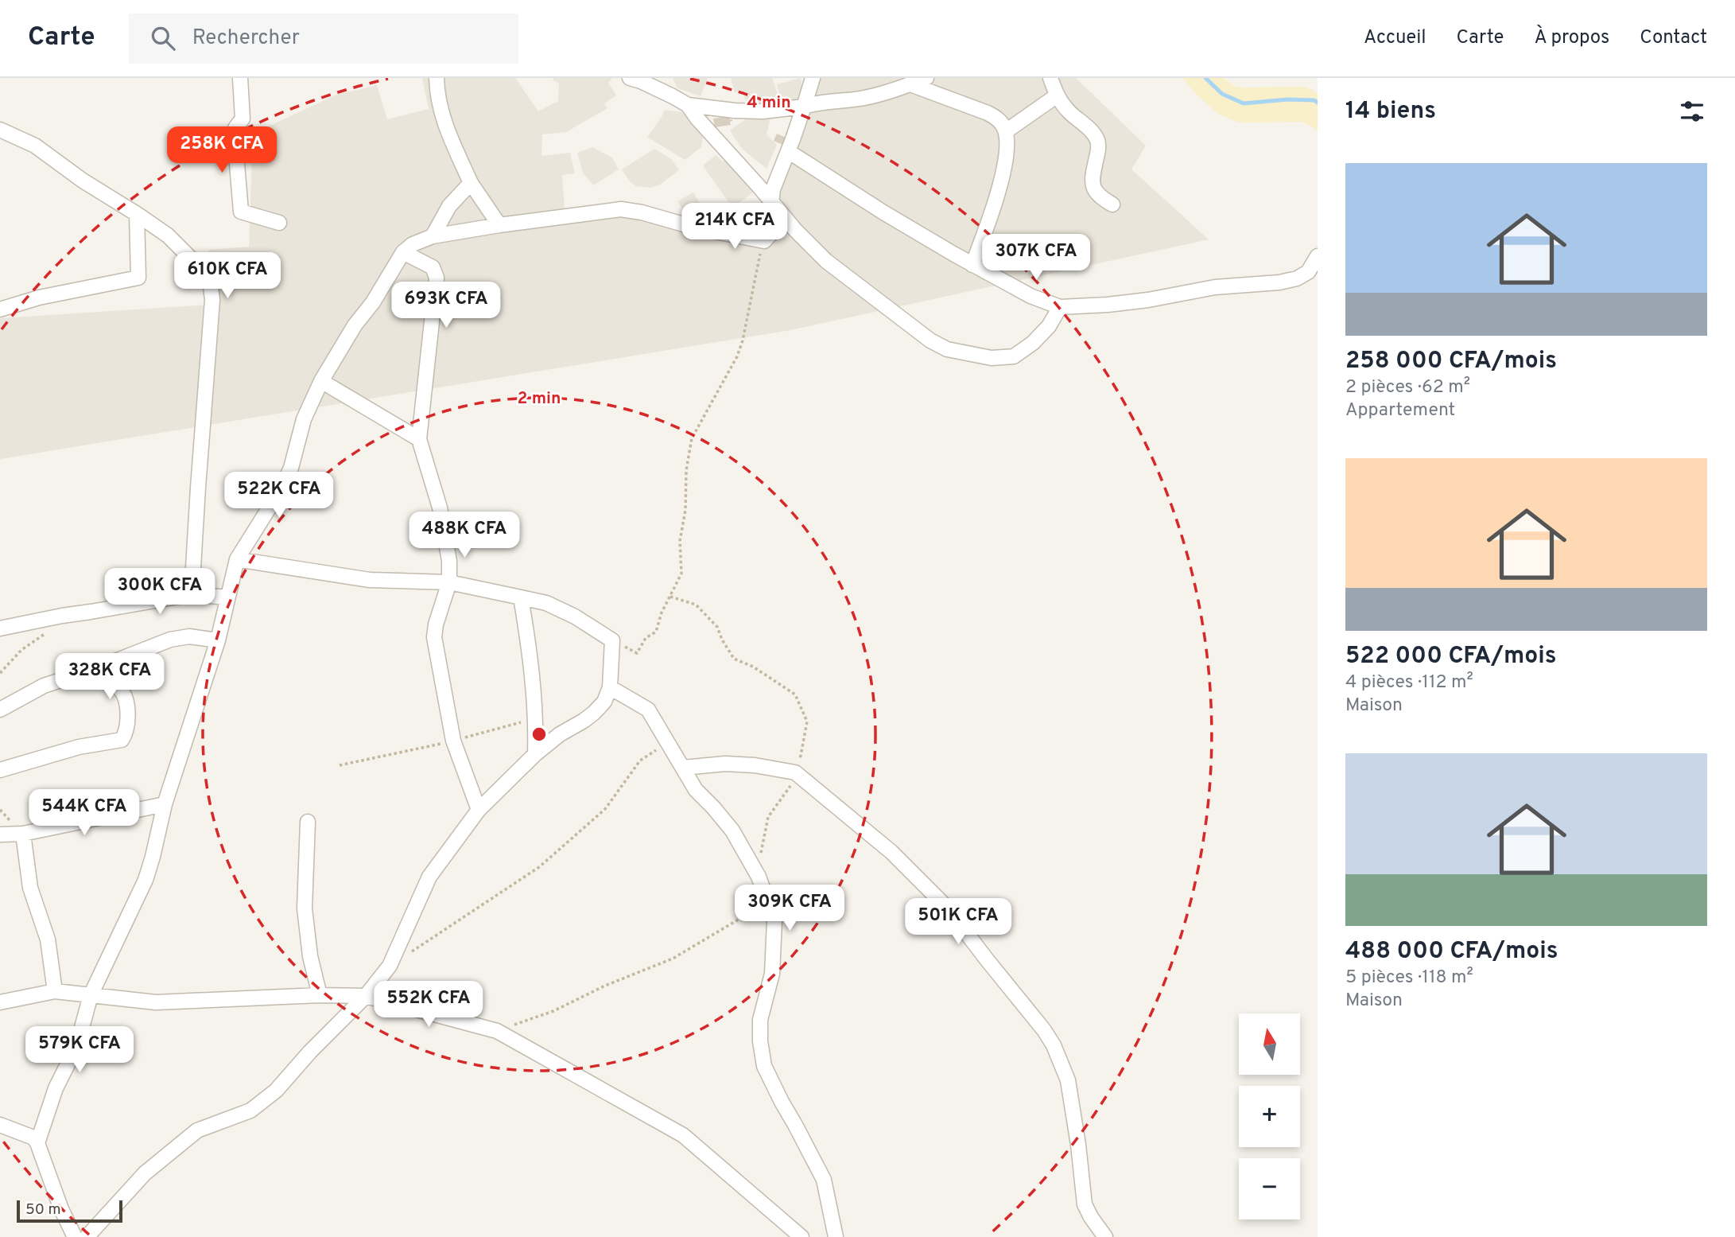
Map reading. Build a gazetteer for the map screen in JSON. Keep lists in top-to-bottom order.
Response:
{
  "scale_bar": "50 m",
  "north": "top",
  "page": {
    "header": "Carte",
    "search": "Rechercher",
    "nav": [
      "Accueil",
      "Carte",
      "À propos",
      "Contact"
    ],
    "heading": "14 biens",
    "price": [
      "258K CFA",
      "214K CFA",
      "307K CFA",
      "610K CFA",
      "693K CFA",
      "522K CFA",
      "488K CFA",
      "300K CFA",
      "328K CFA",
      "544K CFA",
      "309K CFA",
      "501K CFA",
      "552K CFA",
      "579K CFA"
    ],
    "list": [
      {
        "name": "258 000 CFA/mois",
        "note": "2 pièces · 62 m² · Appartement"
      },
      {
        "name": "522 000 CFA/mois",
        "note": "4 pièces · 112 m² · Maison"
      },
      {
        "name": "488 000 CFA/mois",
        "note": "5 pièces · 118 m² · Maison"
      }
    ],
    "map_buttons": ["+", "−"],
    "scale": "50 m"
  },
  "rings": ["4 min", "2 min"]
}
